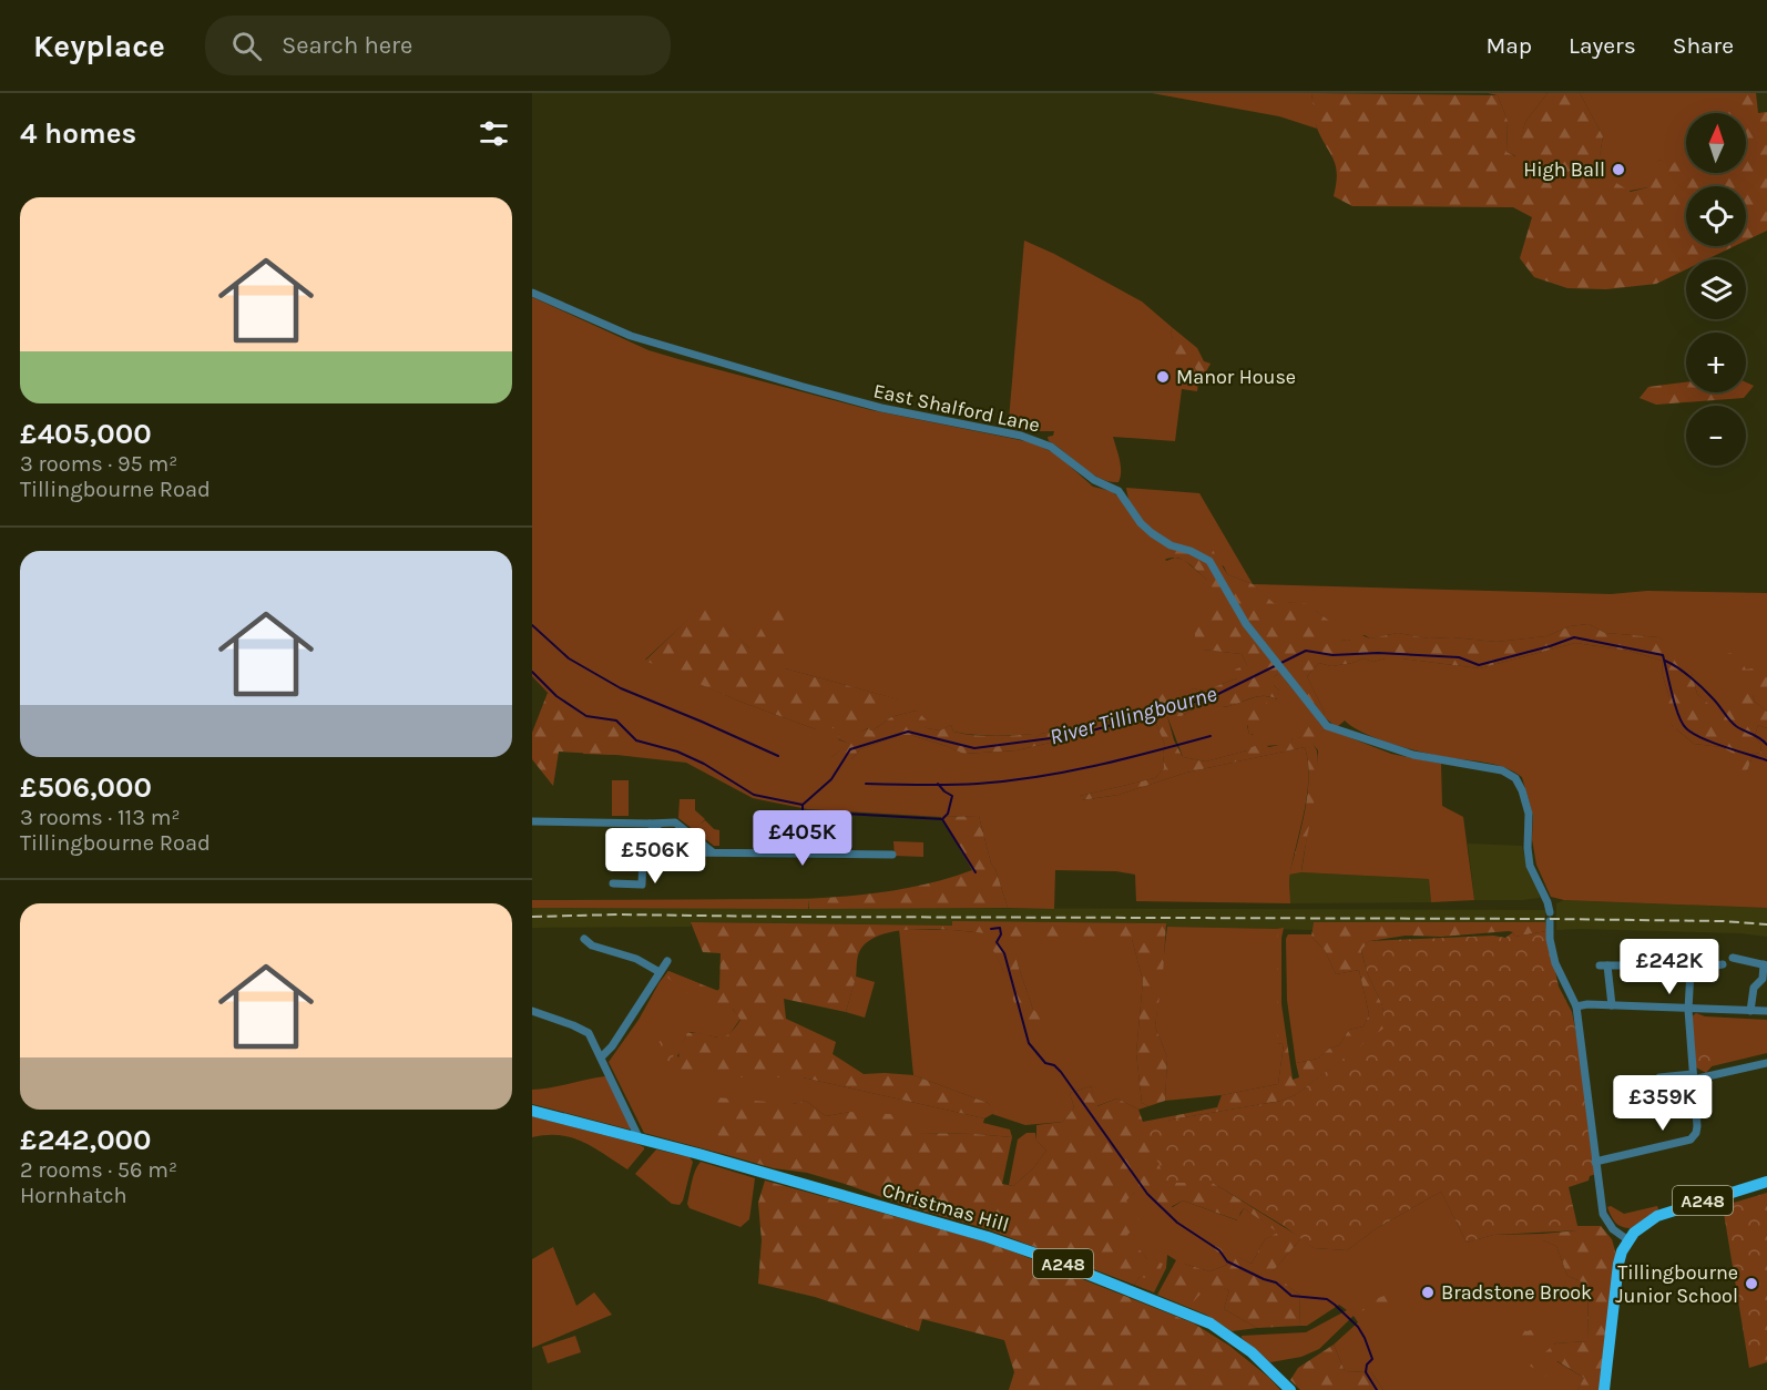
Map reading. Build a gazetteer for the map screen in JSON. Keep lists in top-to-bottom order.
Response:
{
  "streets": {
    "main road": ["A248", "Christmas Hill"],
    "street": ["East Shalford Lane"]
  },
  "crossings": [
    ["East Shalford Lane", "A248"],
    ["A248", "Christmas Hill"]
  ],
  "water": ["River Tillingbourne"],
  "places": [
    "High Ball",
    "Manor House",
    "Tillingbourne Junior School",
    "Bradstone Brook"
  ],
  "north": "top",
  "page": {
    "header": "Keyplace",
    "search": "Search here",
    "nav": ["Map", "Layers", "Share"],
    "heading": "4 homes",
    "map_buttons": ["+", "−"],
    "list": [
      {
        "name": "£405,000",
        "note": "3 rooms · 95 m² · Tillingbourne Road"
      },
      {
        "name": "£506,000",
        "note": "3 rooms · 113 m² · Tillingbourne Road"
      },
      {
        "name": "£242,000",
        "note": "2 rooms · 56 m² · Hornhatch"
      }
    ],
    "price": [
      "£405K",
      "£506K",
      "£242K",
      "£359K"
    ]
  }
}
